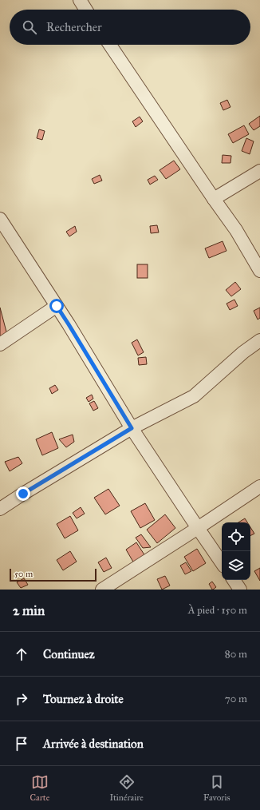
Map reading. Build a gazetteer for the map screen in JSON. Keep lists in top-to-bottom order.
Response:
{
  "scale_bar": "50 m",
  "page": {
    "search": "Rechercher",
    "scale": "50 m",
    "heading": ["2 min", "À pied · 150 m"],
    "list": [
      ["Continuez", "80 m"],
      ["Tournez à droite", "70 m"],
      "Arrivée à destination"
    ],
    "nav": ["Carte", "Itinéraire", "Favoris"]
  }
}
